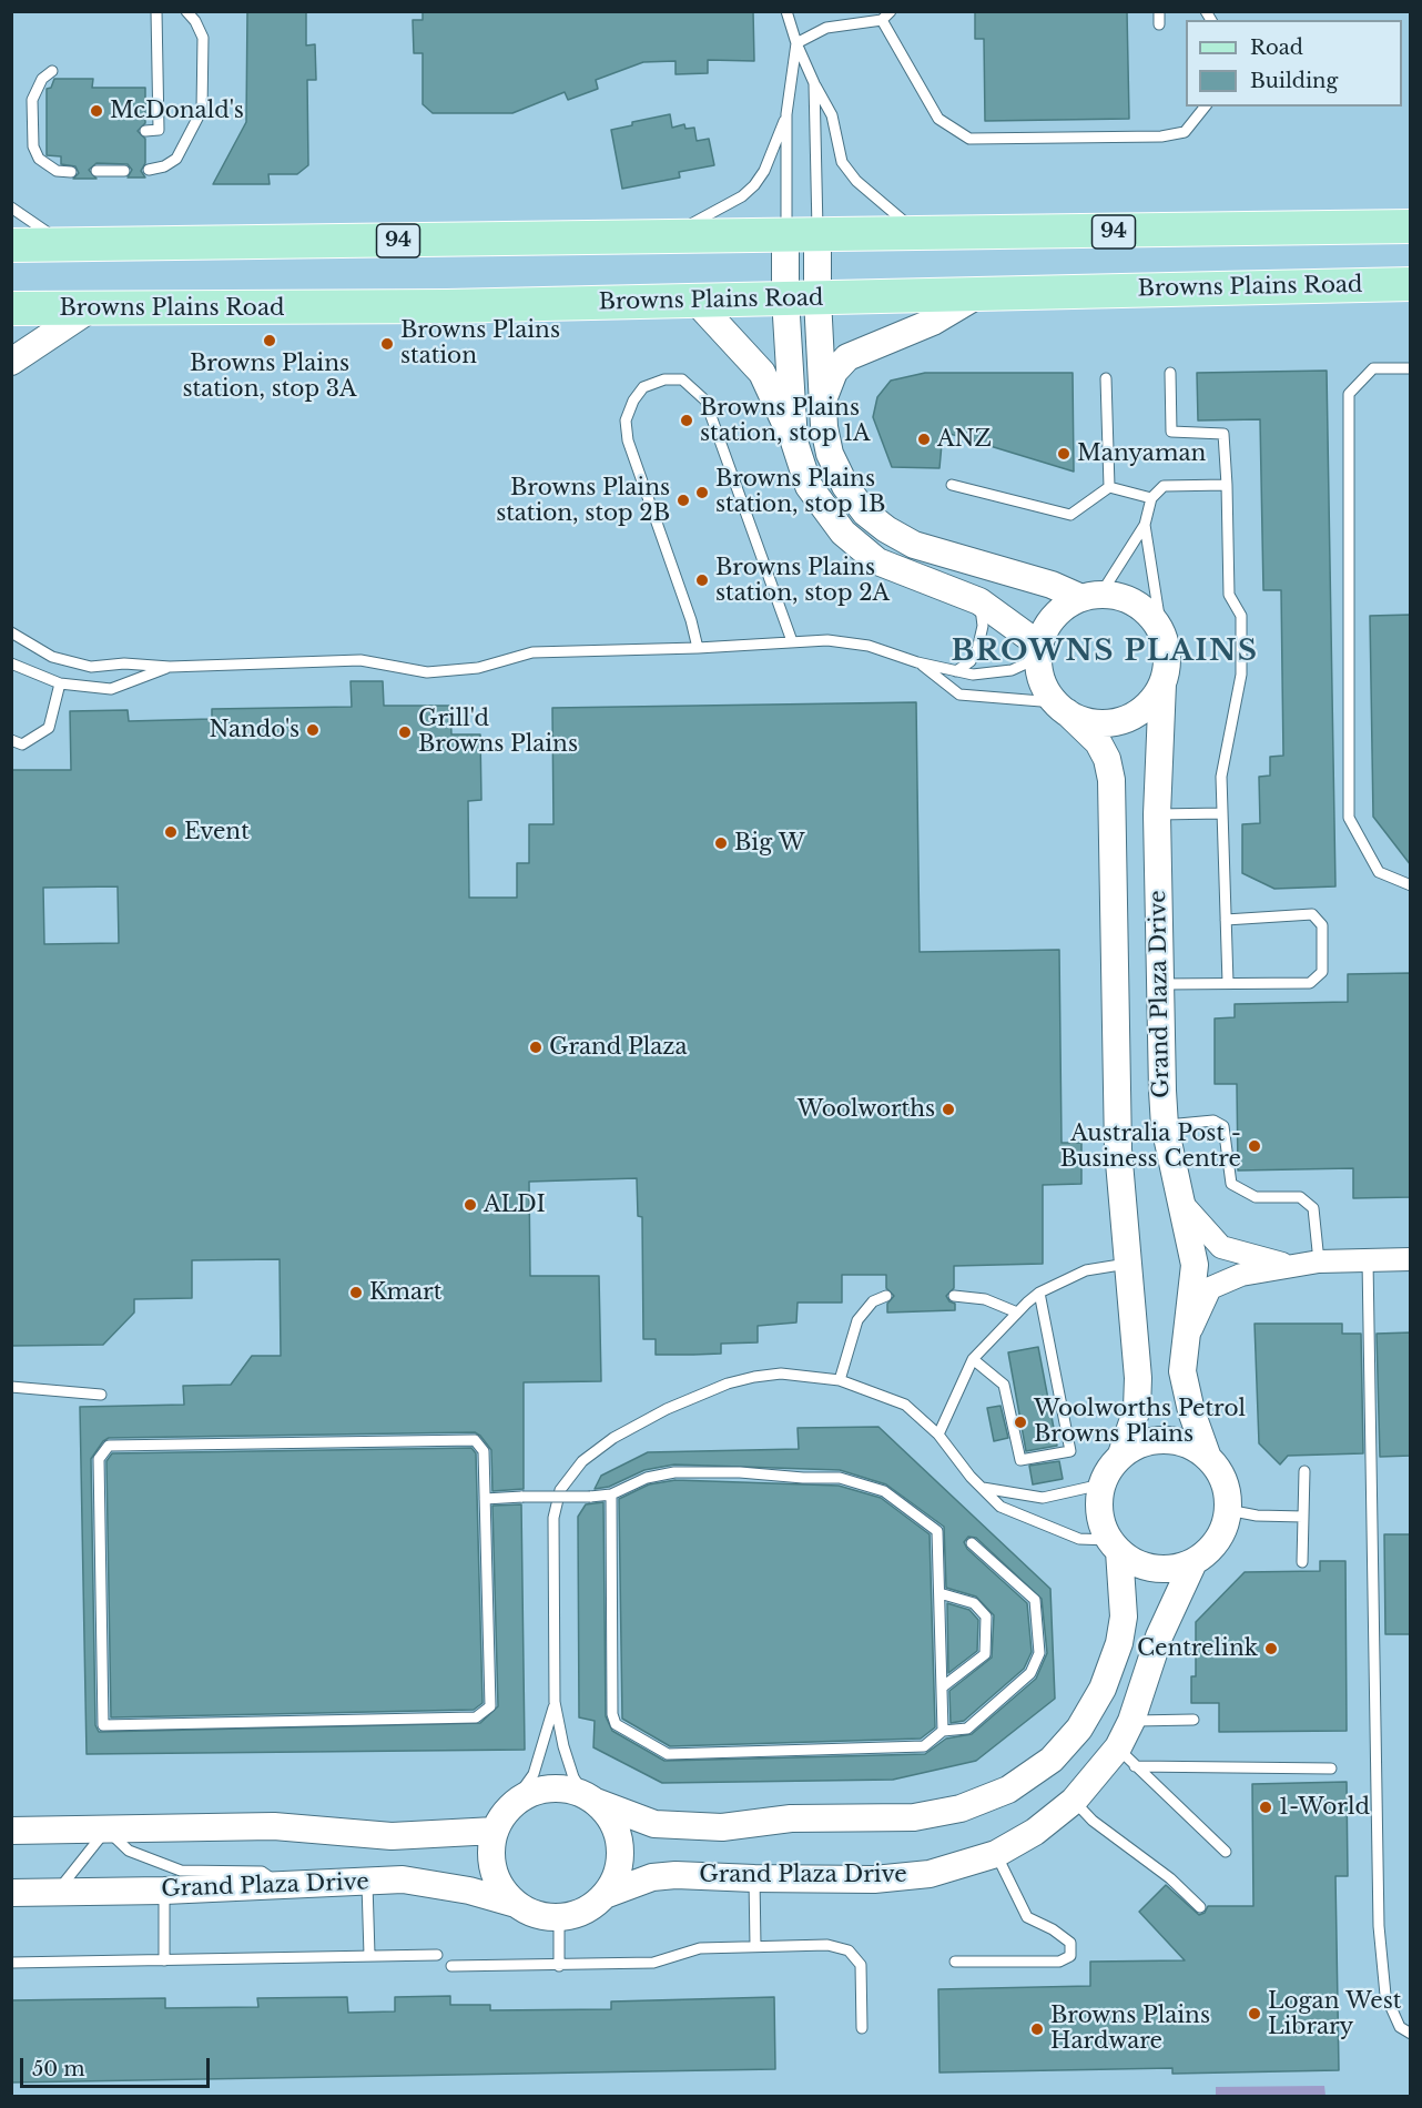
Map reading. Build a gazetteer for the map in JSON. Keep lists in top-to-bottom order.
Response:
{
  "streets": {
    "main road": ["94", "Browns Plains Road"],
    "street": ["Grand Plaza Drive"]
  },
  "districts": ["BROWNS PLAINS"],
  "places": [
    "McDonald's",
    "Browns Plains station, stop 3A",
    "Browns Plains station",
    "Browns Plains station, stop 1A",
    "ANZ",
    "Manyaman",
    "Browns Plains station, stop 1B",
    "Browns Plains station, stop 2B",
    "Browns Plains station, stop 2A",
    "Nando's",
    "Grill'd Browns Plains",
    "Event",
    "Big W",
    "Grand Plaza",
    "Woolworths",
    "Australia Post - Business Centre",
    "ALDI",
    "Kmart",
    "Woolworths Petrol Browns Plains",
    "Centrelink",
    "1-World",
    "Logan West Library",
    "Browns Plains Hardware"
  ],
  "legend": ["Road", "Building"],
  "scale_bar": "50 m"
}
